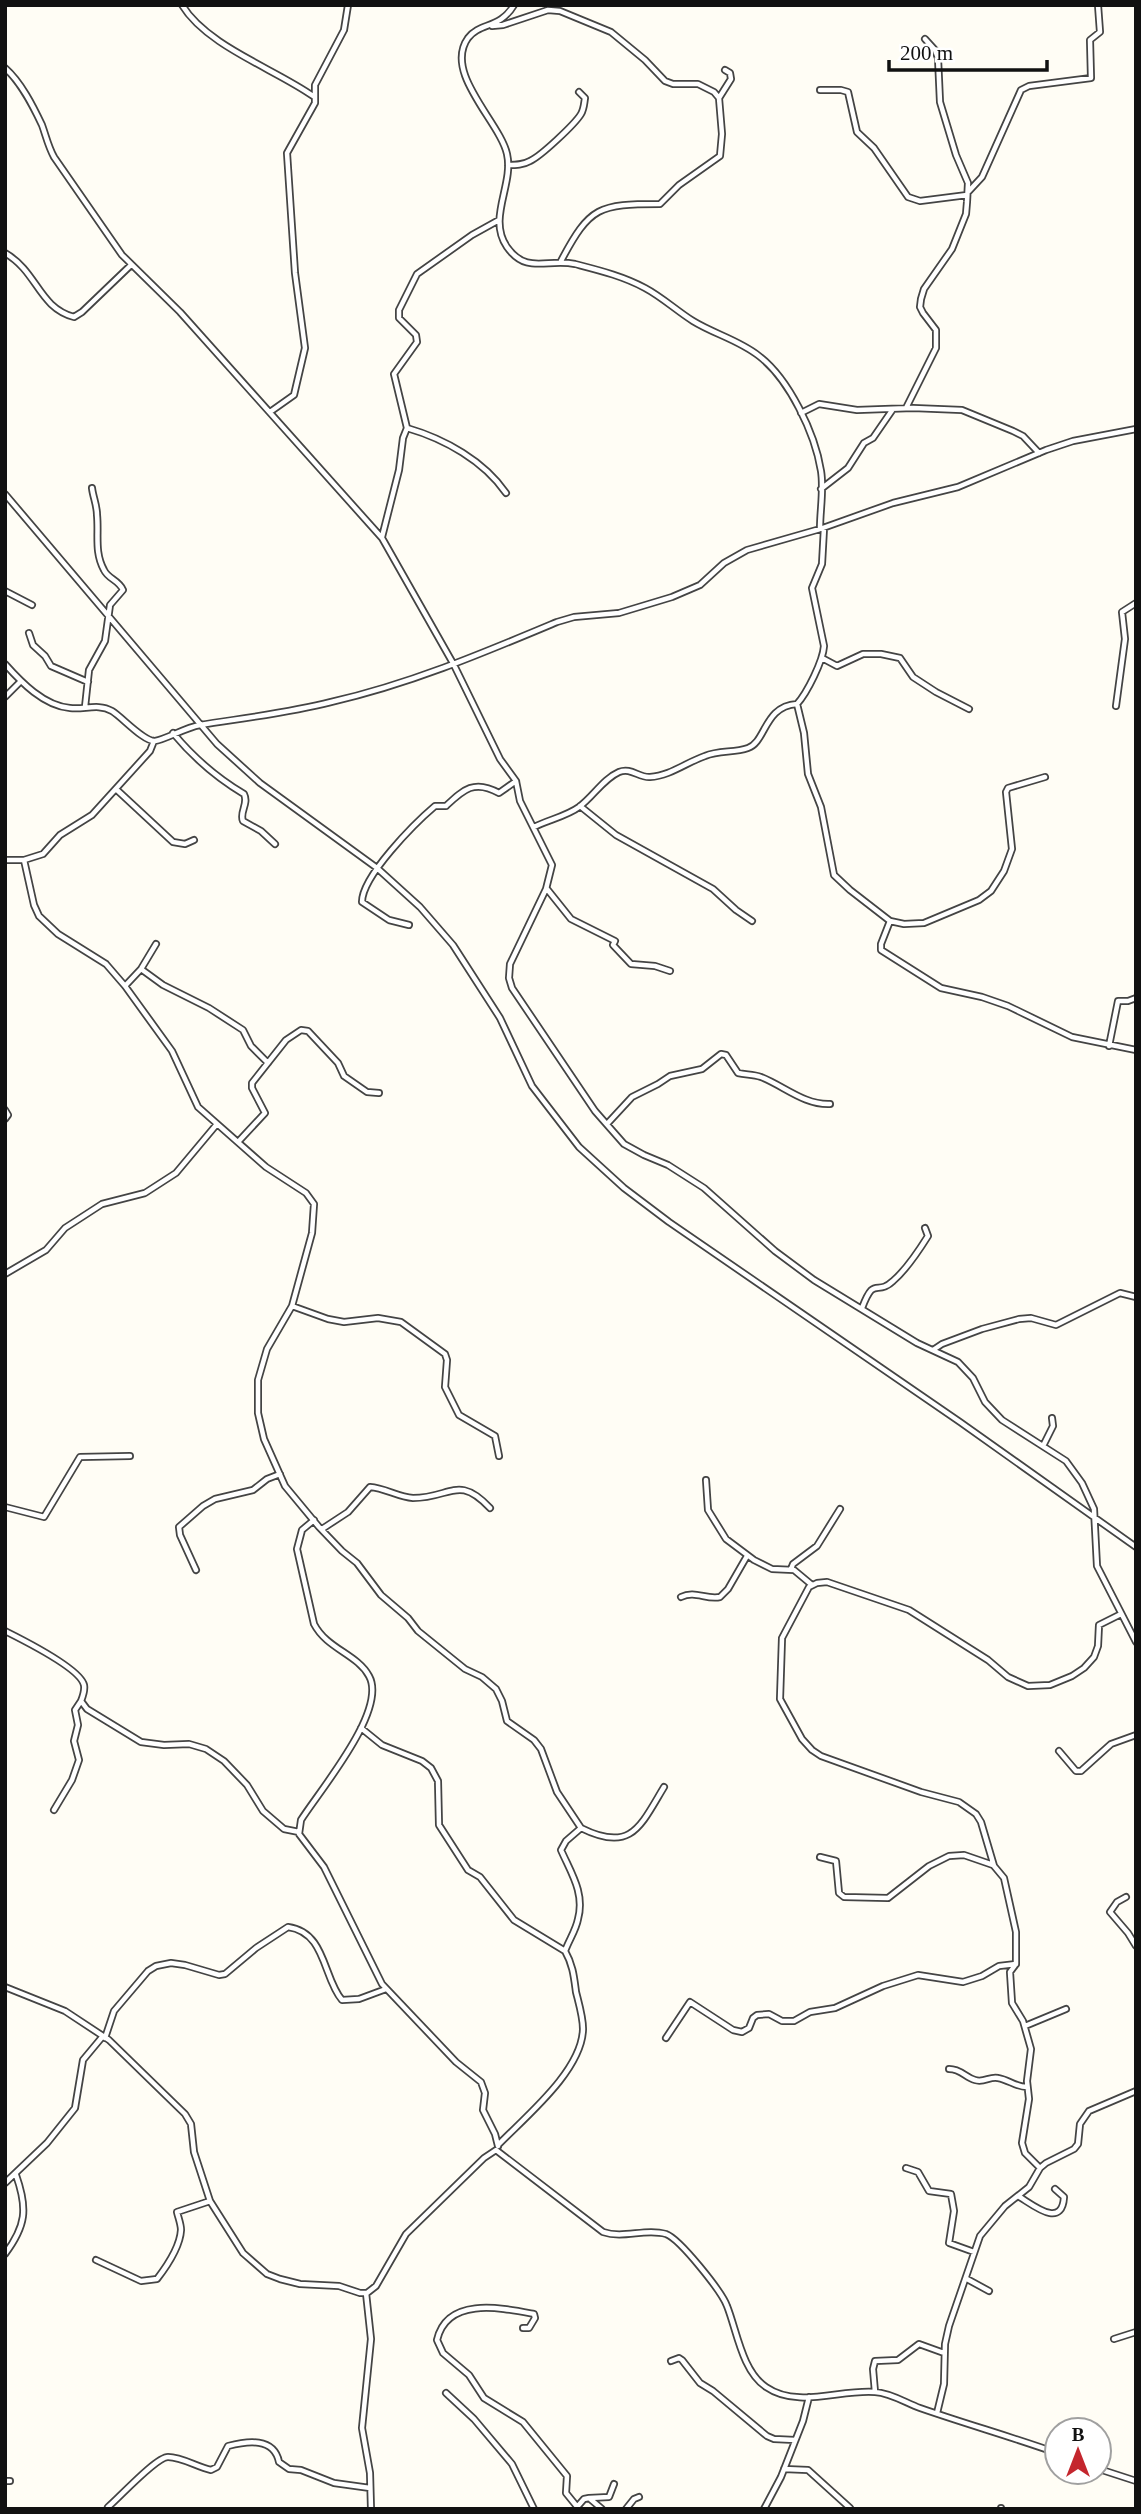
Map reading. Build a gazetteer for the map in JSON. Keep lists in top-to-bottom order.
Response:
{
  "scale_bar": "200 m",
  "north": "top"
}
